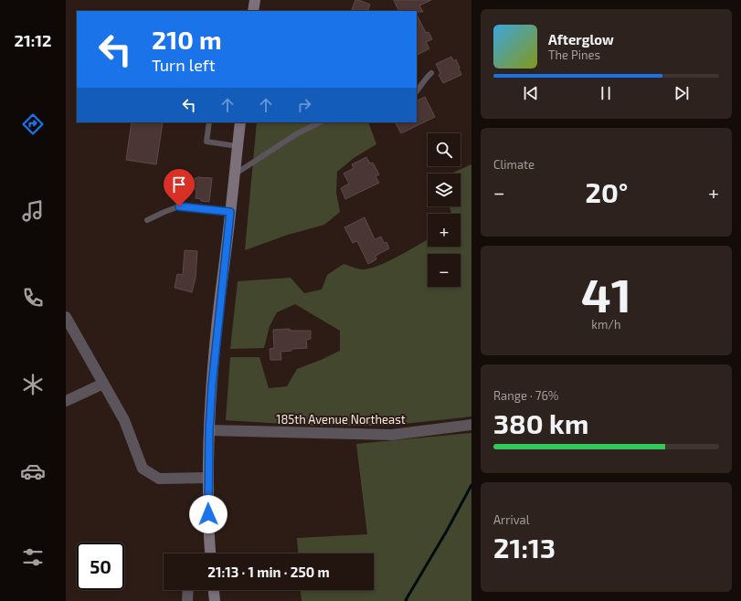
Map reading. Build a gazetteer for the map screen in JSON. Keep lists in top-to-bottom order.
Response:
{
  "streets": {
    "street": ["185th Avenue Northeast"]
  },
  "page": {
    "tabs": "21:12",
    "turn": ["210 m", "Turn left"],
    "song": ["Afterglow", "The Pines"],
    "tile": [
      "Climate",
      ["41", "km/h"],
      ["Range · 76%", "380 km"],
      ["Arrival", "21:13"]
    ],
    "map_buttons": ["+", "−"],
    "heat": ["−", "20°", "+"],
    "limit": "50",
    "trip": "21:13 · 1 min · 250 m"
  }
}
